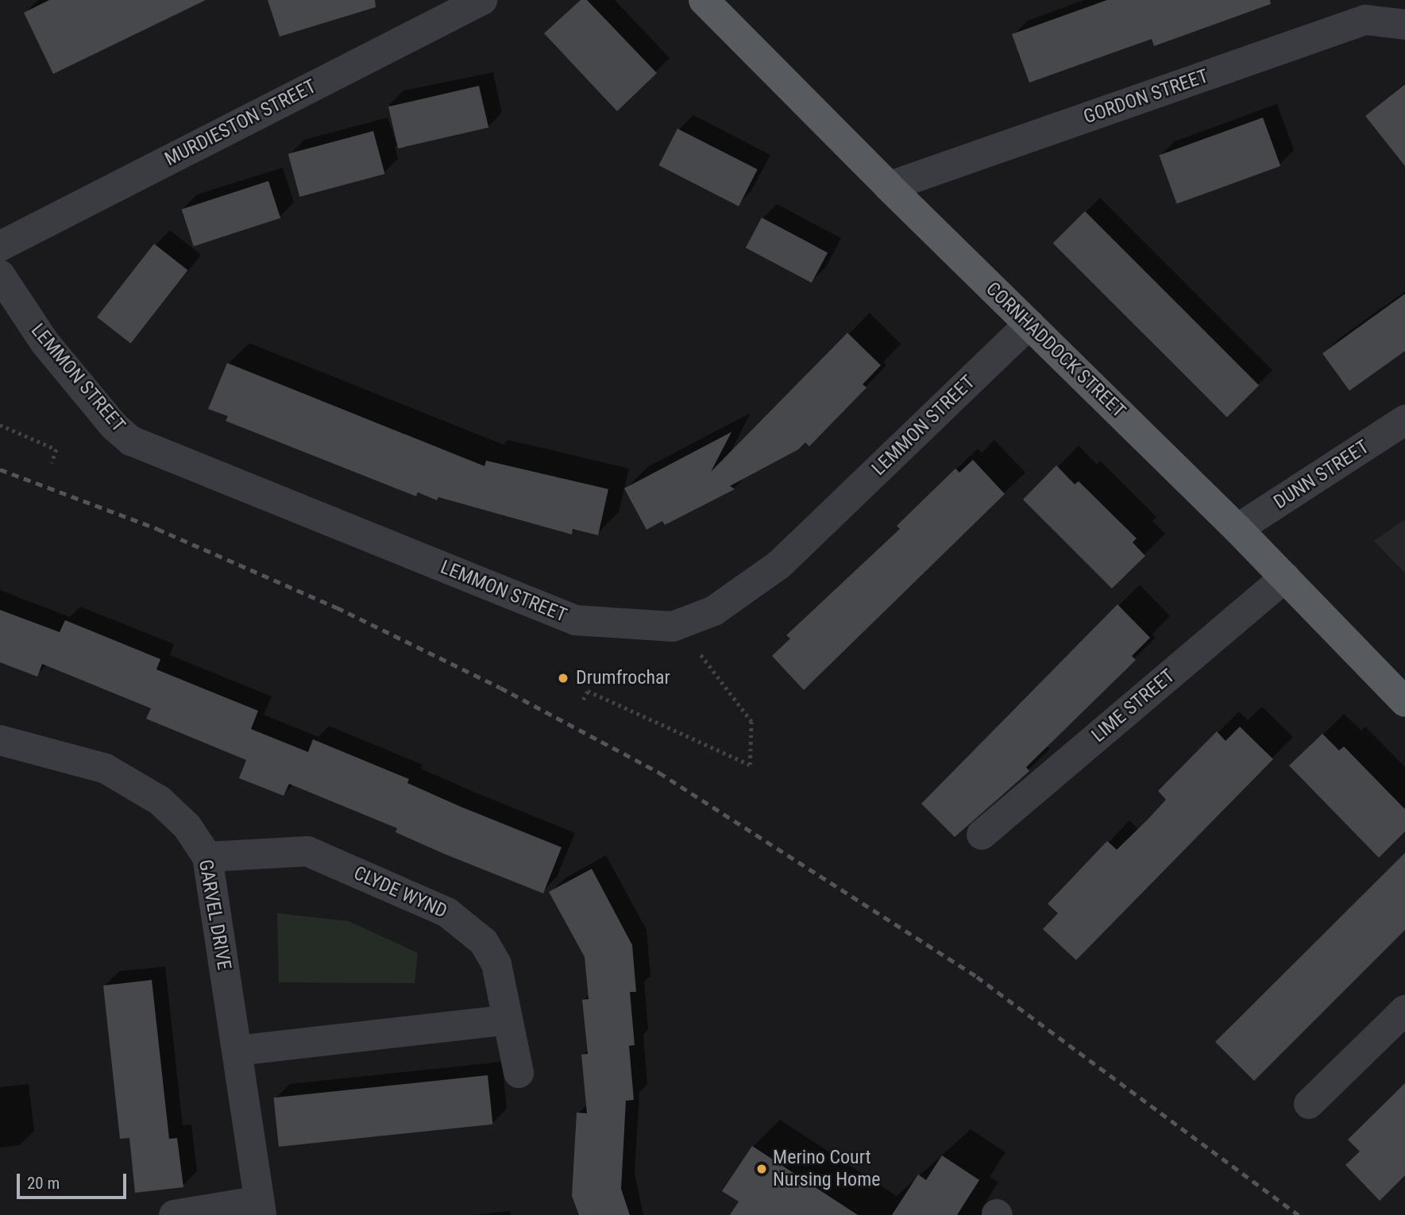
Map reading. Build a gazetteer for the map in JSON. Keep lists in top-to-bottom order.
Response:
{
  "streets": {
    "main road": ["CORNHADDOCK STREET"],
    "street": [
      "GORDON STREET",
      "MURDIESTON STREET",
      "LEMMON STREET",
      "DUNN STREET",
      "LIME STREET",
      "CLYDE WYND",
      "GARVEL DRIVE"
    ]
  },
  "crossings": [
    ["GORDON STREET", "CORNHADDOCK STREET"],
    ["CORNHADDOCK STREET", "LEMMON STREET"],
    ["CORNHADDOCK STREET", "DUNN STREET"],
    ["CORNHADDOCK STREET", "LIME STREET"],
    ["CLYDE WYND", "GARVEL DRIVE"]
  ],
  "places": ["Drumfrochar", "Merino Court Nursing Home"],
  "scale_bar": "20 m"
}
